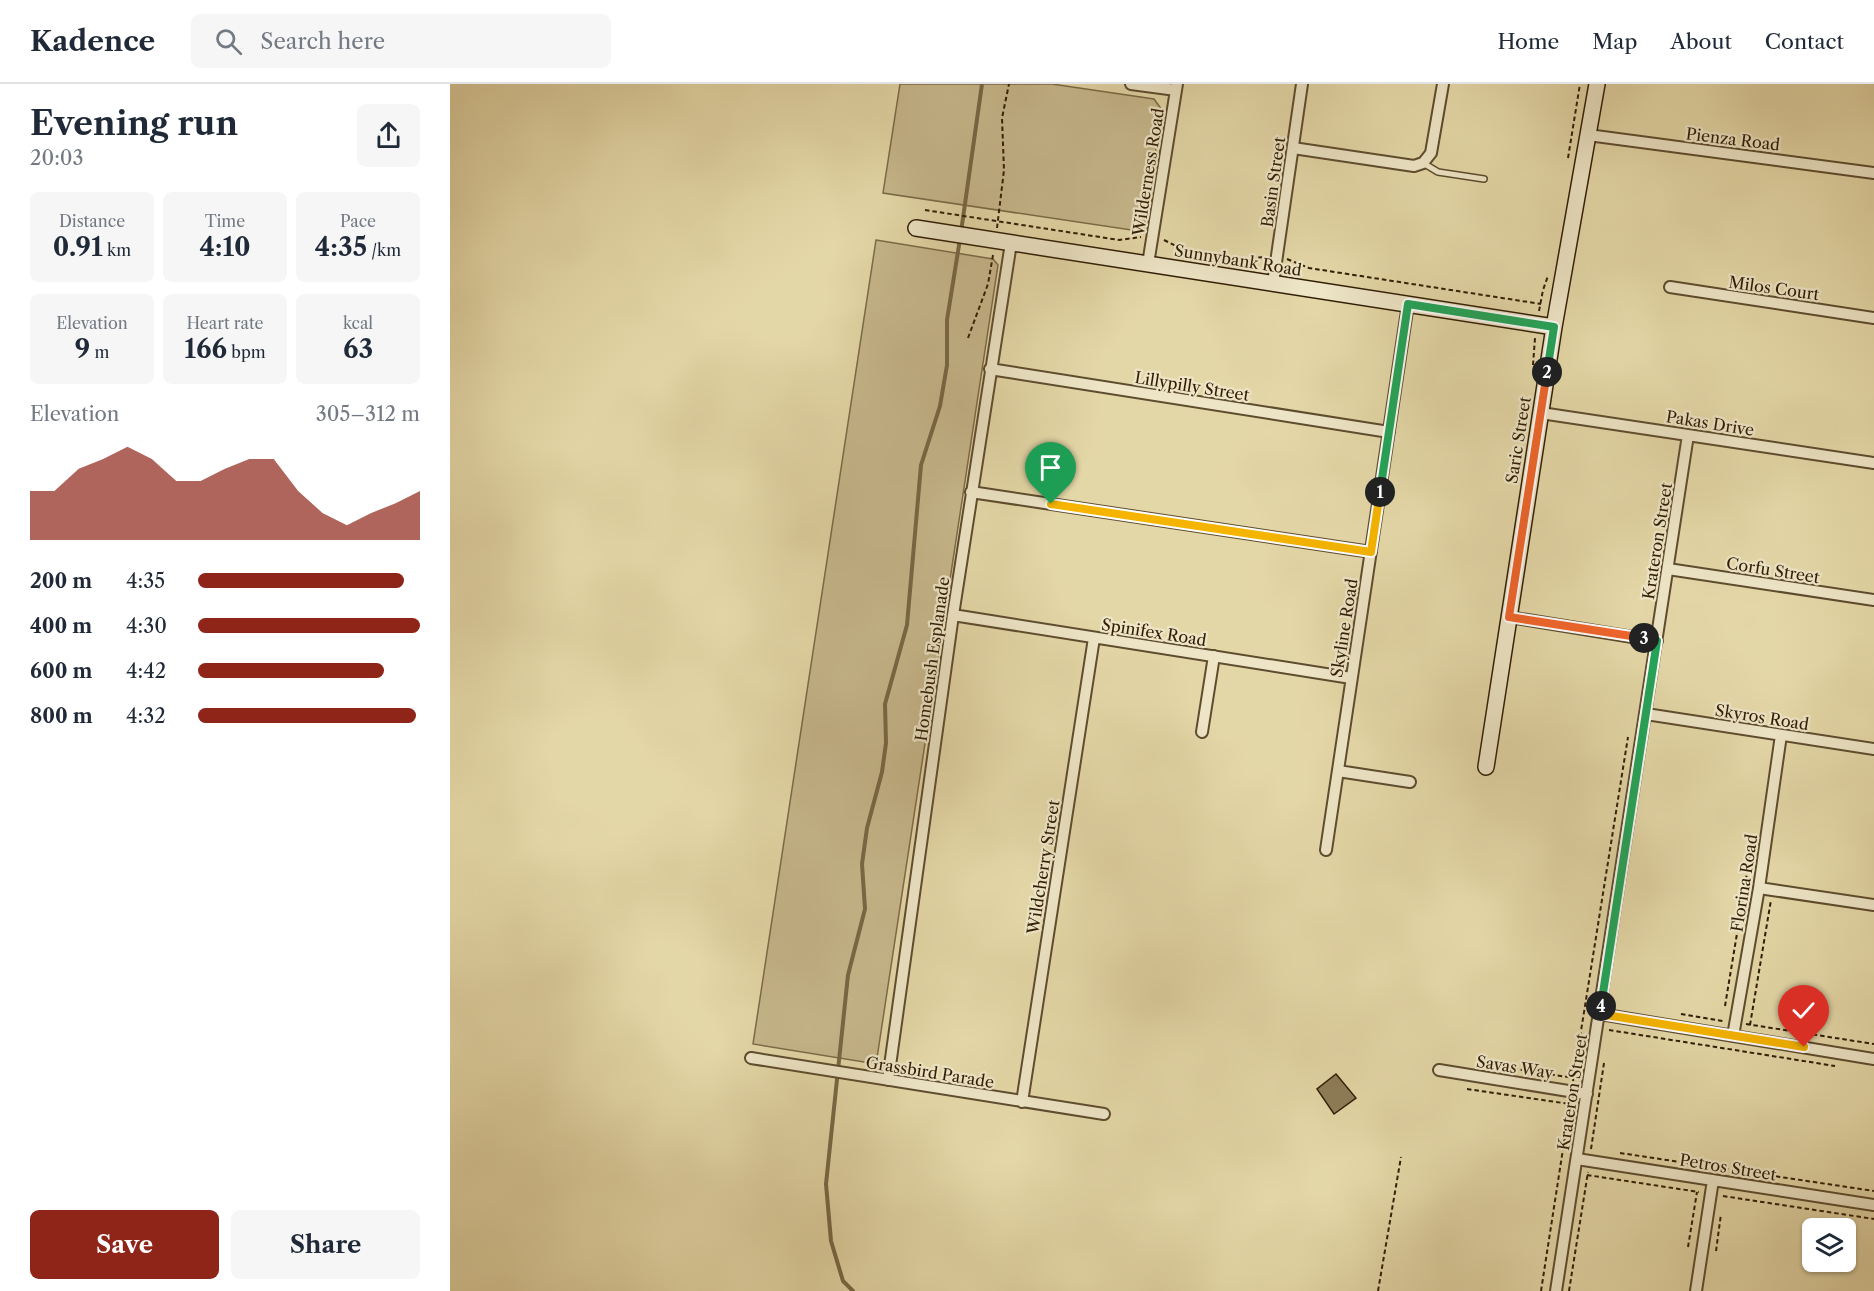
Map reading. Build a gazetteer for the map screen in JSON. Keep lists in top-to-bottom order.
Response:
{
  "streets": {
    "street": [
      "Pienza Road",
      "Wilderness Road",
      "Basin Street",
      "Sunnybank Road",
      "Milos Court",
      "Lillypilly Street",
      "Pakas Drive",
      "Saric Street",
      "Krateron Street",
      "Corfu Street",
      "Skyline Road",
      "Spinifex Road",
      "Homebush Esplanade",
      "Skyros Road",
      "Wildcherry Street",
      "Florina Road",
      "Savas Way",
      "Grassbird Parade",
      "Petros Street"
    ]
  },
  "crossings": [
    ["Pienza Road", "Saric Street"],
    ["Wilderness Road", "Sunnybank Road"],
    ["Basin Street", "Sunnybank Road"],
    ["Sunnybank Road", "Saric Street"],
    ["Sunnybank Road", "Skyline Road"],
    ["Sunnybank Road", "Homebush Esplanade"],
    ["Lillypilly Street", "Skyline Road"],
    ["Lillypilly Street", "Homebush Esplanade"],
    ["Pakas Drive", "Saric Street"],
    ["Pakas Drive", "Krateron Street"],
    ["Krateron Street", "Corfu Street"],
    ["Krateron Street", "Skyros Road"],
    ["Krateron Street", "Savas Way"],
    ["Krateron Street", "Petros Street"],
    ["Skyline Road", "Spinifex Road"],
    ["Spinifex Road", "Homebush Esplanade"],
    ["Spinifex Road", "Wildcherry Street"],
    ["Homebush Esplanade", "Grassbird Parade"],
    ["Skyros Road", "Florina Road"],
    ["Wildcherry Street", "Grassbird Parade"]
  ],
  "page": {
    "header": "Kadence",
    "search": "Search here",
    "nav": [
      "Home",
      "Map",
      "About",
      "Contact"
    ],
    "heading": ["Evening run", "20:03"],
    "stats": [
      ["Distance", "0.91 km"],
      ["Time", "4:10"],
      ["Pace", "4:35 /km"],
      ["Elevation", "9 m"],
      ["Heart rate", "166 bpm"],
      ["kcal", "63"]
    ],
    "pins": [
      "2",
      "1",
      "3",
      "4"
    ],
    "chart": ["Elevation", "305–312 m"],
    "list": [
      {
        "name": "200 m",
        "note": "4:35"
      },
      {
        "name": "400 m",
        "note": "4:30"
      },
      {
        "name": "600 m",
        "note": "4:42"
      },
      {
        "name": "800 m",
        "note": "4:32"
      }
    ],
    "buttons": ["Save", "Share"]
  }
}
